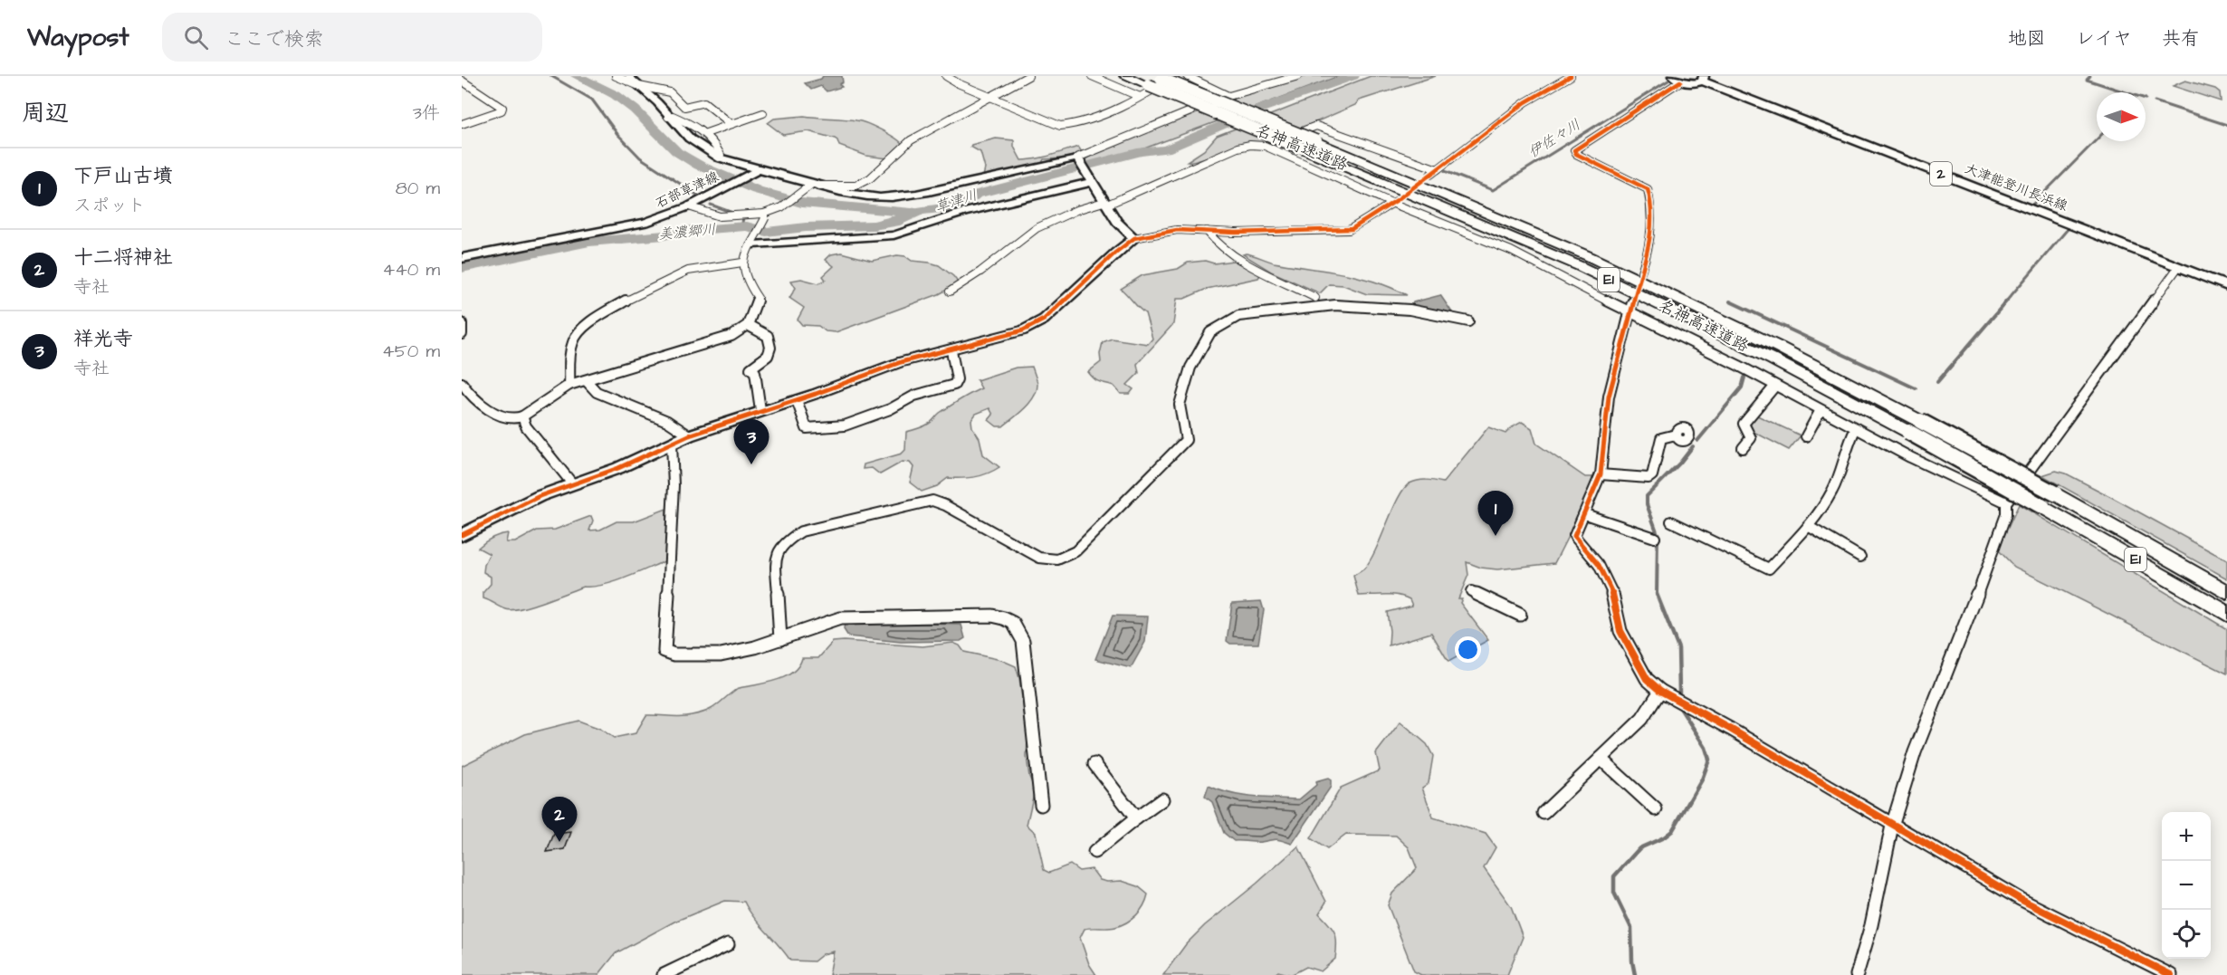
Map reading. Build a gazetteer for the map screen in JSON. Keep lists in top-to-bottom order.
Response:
{
  "streets": {
    "highway": ["名神高速道路", "E1"],
    "main road": ["2", "大津能登川長浜線"],
    "street": ["石部草津線"]
  },
  "water": ["伊佐々川", "草津川", "美濃郷川"],
  "north": "right",
  "page": {
    "header": "Waypost",
    "search": "ここで検索",
    "nav": ["地図", "レイヤ", "共有"],
    "heading": ["周辺", "3件"],
    "list": [
      {
        "mark": "1",
        "name": "下戸山古墳",
        "note": "スポット",
        "value": "80 m"
      },
      {
        "mark": "2",
        "name": "十二将神社",
        "note": "寺社",
        "value": "440 m"
      },
      {
        "mark": "3",
        "name": "祥光寺",
        "note": "寺社",
        "value": "450 m"
      }
    ],
    "pins": ["3", "1", "2"],
    "map_buttons": ["+", "−"]
  }
}
